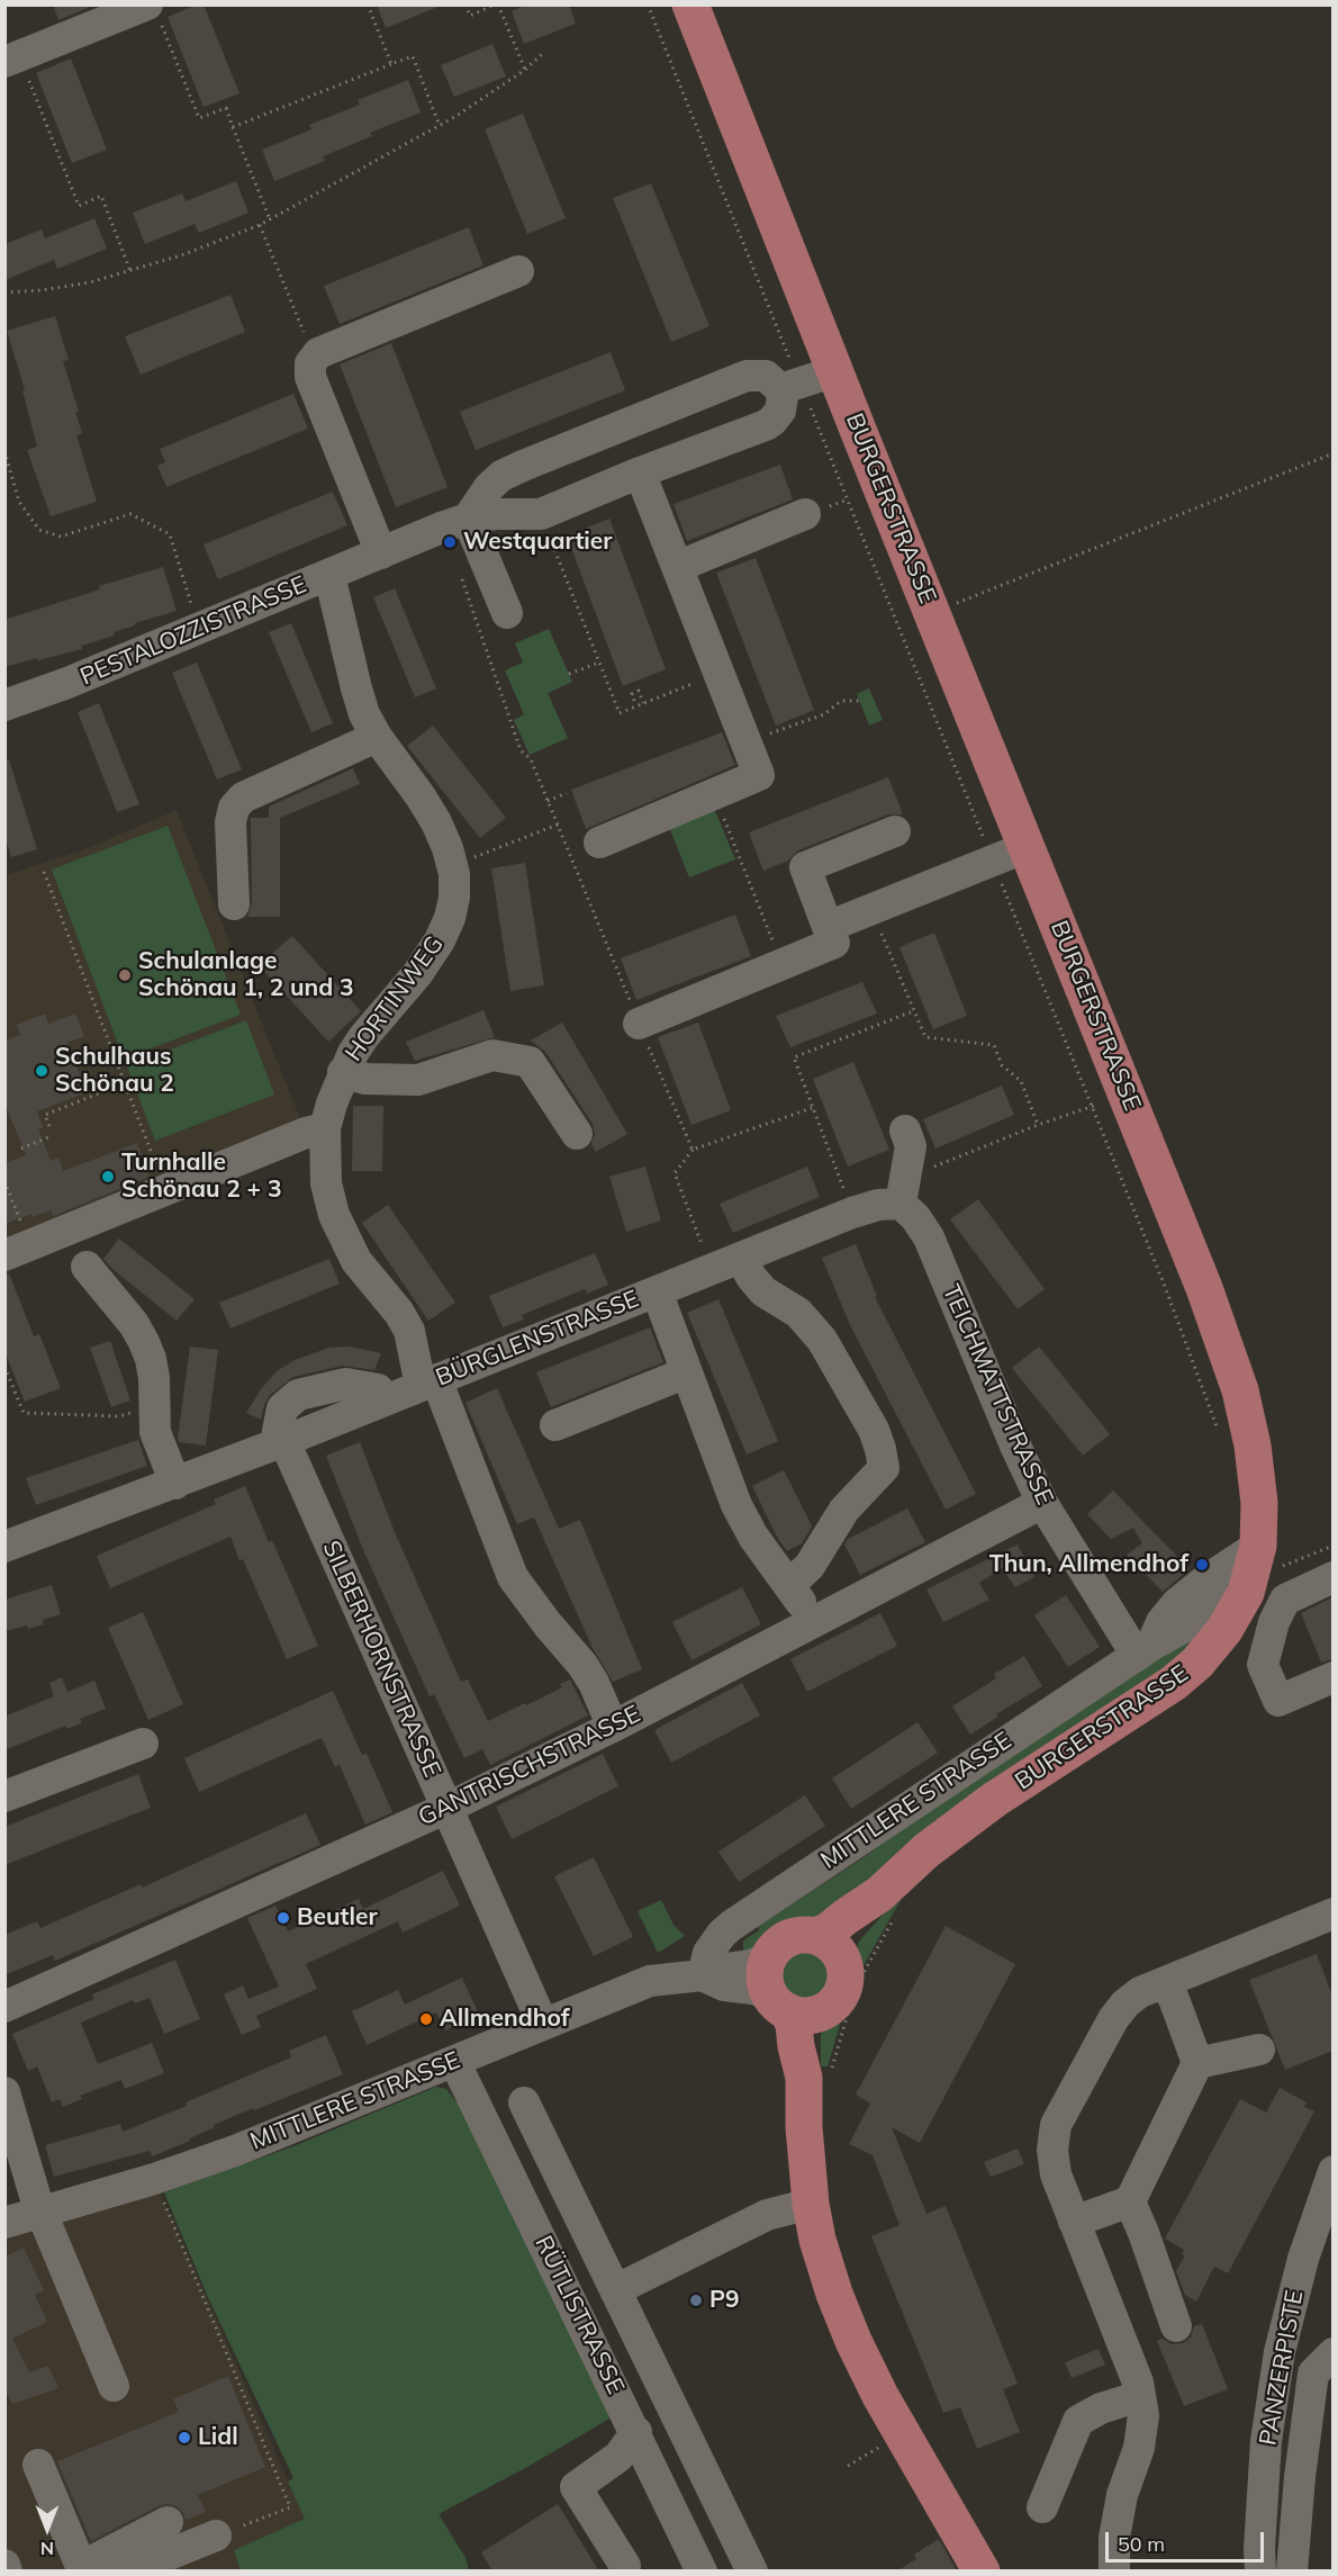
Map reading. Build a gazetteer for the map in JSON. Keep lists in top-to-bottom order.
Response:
{
  "streets": {
    "main road": ["BURGERSTRASSE"],
    "street": [
      "PESTALOZZISTRASSE",
      "HORTINWEG",
      "BÜRGLENSTRASSE",
      "TEICHMATTSTRASSE",
      "SILBERHORNSTRASSE",
      "GANTRISCHSTRASSE",
      "MITTLERE STRASSE",
      "RÜTLISTRASSE",
      "PANZERPISTE"
    ]
  },
  "crossings": [
    ["BURGERSTRASSE", "MITTLERE STRASSE"],
    ["PESTALOZZISTRASSE", "HORTINWEG"],
    ["HORTINWEG", "BÜRGLENSTRASSE"],
    ["HORTINWEG", "GANTRISCHSTRASSE"],
    ["BÜRGLENSTRASSE", "TEICHMATTSTRASSE"],
    ["BÜRGLENSTRASSE", "SILBERHORNSTRASSE"],
    ["TEICHMATTSTRASSE", "GANTRISCHSTRASSE"],
    ["TEICHMATTSTRASSE", "MITTLERE STRASSE"],
    ["SILBERHORNSTRASSE", "GANTRISCHSTRASSE"],
    ["SILBERHORNSTRASSE", "MITTLERE STRASSE"],
    ["MITTLERE STRASSE", "RÜTLISTRASSE"]
  ],
  "places": [
    "Westquartier",
    "Schulanlage Schönau 1, 2 und 3",
    "Schulhaus Schönau 2",
    "Turnhalle Schönau 2 + 3",
    "Thun, Allmendhof",
    "Beutler",
    "Allmendhof",
    "P9",
    "Lidl"
  ],
  "scale_bar": "50 m",
  "north": "bottom"
}
